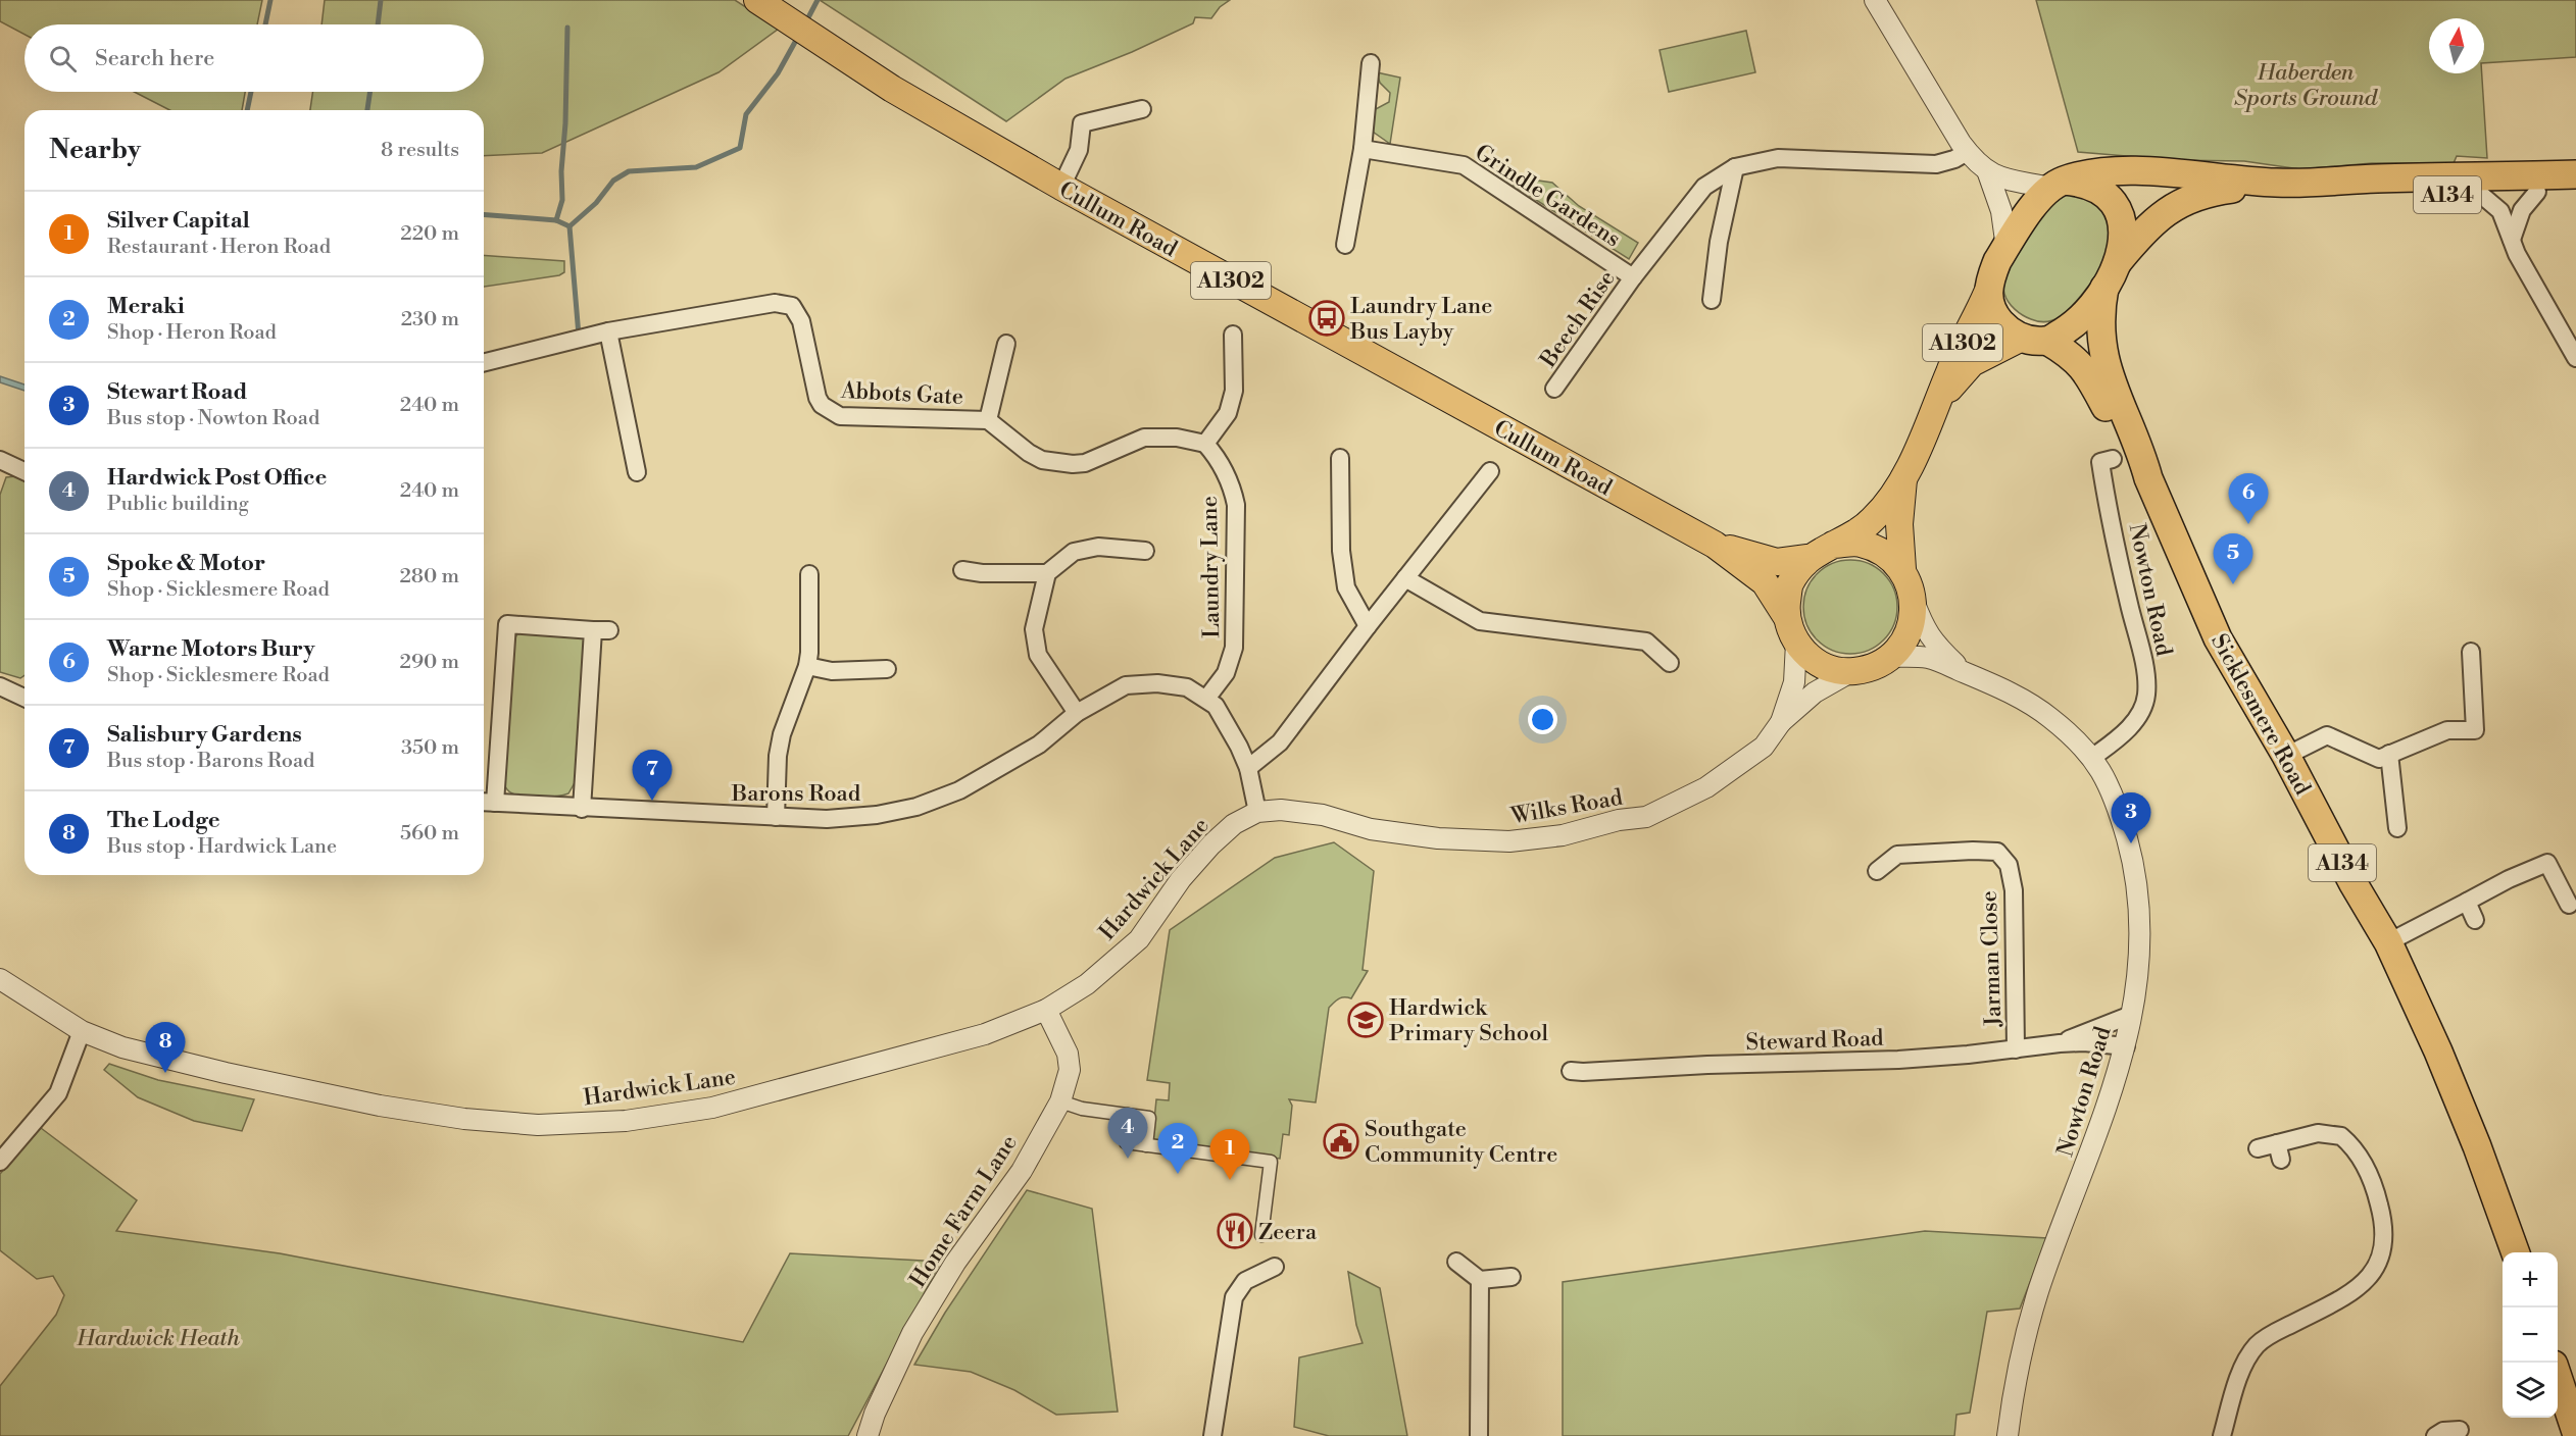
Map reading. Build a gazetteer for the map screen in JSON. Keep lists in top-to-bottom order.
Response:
{
  "streets": {
    "highway": ["A134", "Sicklesmere Road"],
    "main road": ["Cullum Road", "A1302"],
    "street": [
      "Grindle Gardens",
      "Beech Rise",
      "Abbots Gate",
      "Laundry Lane",
      "Nowton Road",
      "Barons Road",
      "Wilks Road",
      "Hardwick Lane",
      "Jarman Close",
      "Steward Road",
      "Home Farm Lane"
    ]
  },
  "crossings": [
    ["Grindle Gardens", "Beech Rise"],
    ["A134", "A1302"],
    ["A134", "Sicklesmere Road"],
    ["Cullum Road", "A1302"],
    ["Cullum Road", "Nowton Road"],
    ["Cullum Road", "Wilks Road"],
    ["A1302", "Nowton Road"],
    ["A1302", "Sicklesmere Road"],
    ["A1302", "Wilks Road"],
    ["Abbots Gate", "Laundry Lane"],
    ["Laundry Lane", "Barons Road"],
    ["Nowton Road", "Wilks Road"],
    ["Nowton Road", "Steward Road"],
    ["Barons Road", "Wilks Road"],
    ["Barons Road", "Hardwick Lane"],
    ["Wilks Road", "Hardwick Lane"],
    ["Hardwick Lane", "Home Farm Lane"],
    ["Jarman Close", "Steward Road"]
  ],
  "parks": ["Haberden Sports Ground", "Hardwick Heath"],
  "places": {
    "bus stop": ["Laundry Lane Bus Layby"],
    "school or university": ["Hardwick Primary School"],
    "public building": ["Southgate Community Centre"],
    "restaurant": ["Zeera"]
  },
  "north": "top",
  "page": {
    "search": "Search here",
    "heading": ["Nearby", "8 results"],
    "list": [
      {
        "mark": "1",
        "name": "Silver Capital",
        "note": "Restaurant · Heron Road",
        "value": "220 m"
      },
      {
        "mark": "2",
        "name": "Meraki",
        "note": "Shop · Heron Road",
        "value": "230 m"
      },
      {
        "mark": "3",
        "name": "Stewart Road",
        "note": "Bus stop · Nowton Road",
        "value": "240 m"
      },
      {
        "mark": "4",
        "name": "Hardwick Post Office",
        "note": "Public building",
        "value": "240 m"
      },
      {
        "mark": "5",
        "name": "Spoke & Motor",
        "note": "Shop · Sicklesmere Road",
        "value": "280 m"
      },
      {
        "mark": "6",
        "name": "Warne Motors Bury",
        "note": "Shop · Sicklesmere Road",
        "value": "290 m"
      },
      {
        "mark": "7",
        "name": "Salisbury Gardens",
        "note": "Bus stop · Barons Road",
        "value": "350 m"
      },
      {
        "mark": "8",
        "name": "The Lodge",
        "note": "Bus stop · Hardwick Lane",
        "value": "560 m"
      }
    ],
    "pins": [
      "6",
      "5",
      "7",
      "3",
      "8",
      "4",
      "2",
      "1"
    ],
    "map_buttons": ["+", "−"]
  }
}
